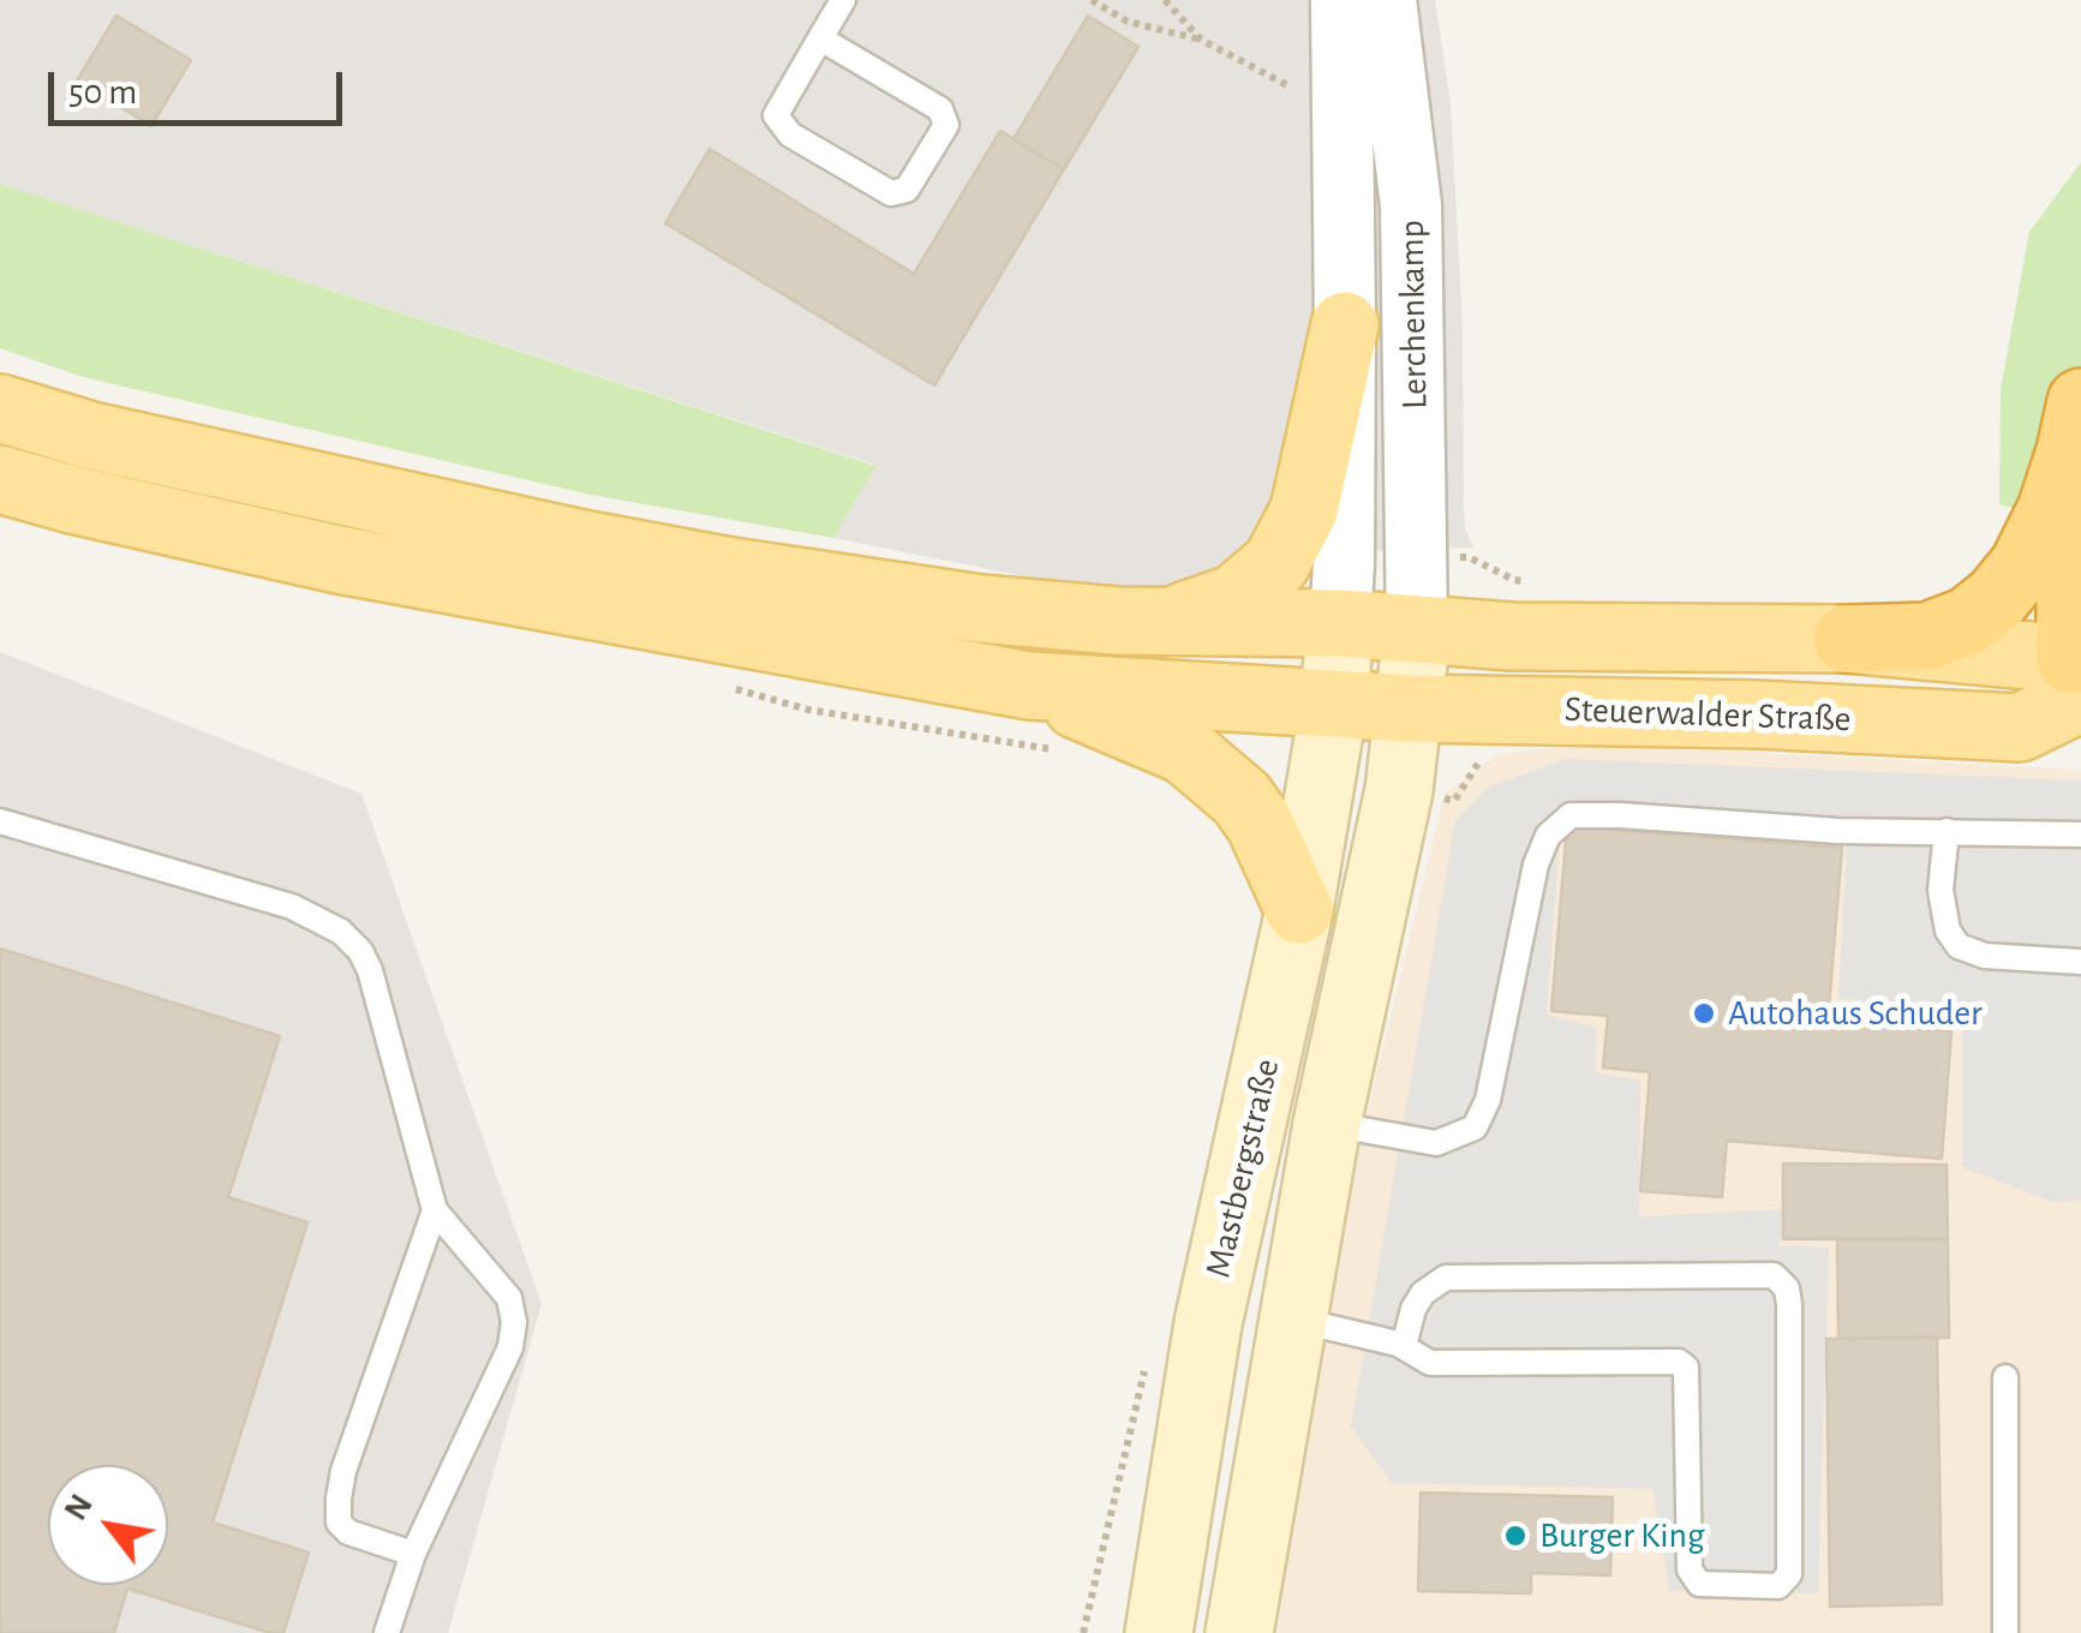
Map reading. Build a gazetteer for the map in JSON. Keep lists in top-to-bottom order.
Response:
{
  "streets": {
    "main road": ["Steuerwalder Straße", "Mastbergstraße"],
    "street": ["Lerchenkamp"]
  },
  "crossings": [
    ["Lerchenkamp", "Steuerwalder Straße"],
    ["Lerchenkamp", "Mastbergstraße"],
    ["Steuerwalder Straße", "Mastbergstraße"]
  ],
  "places": ["Autohaus Schuder", "Burger King"],
  "scale_bar": "50 m",
  "north": "top left"
}
